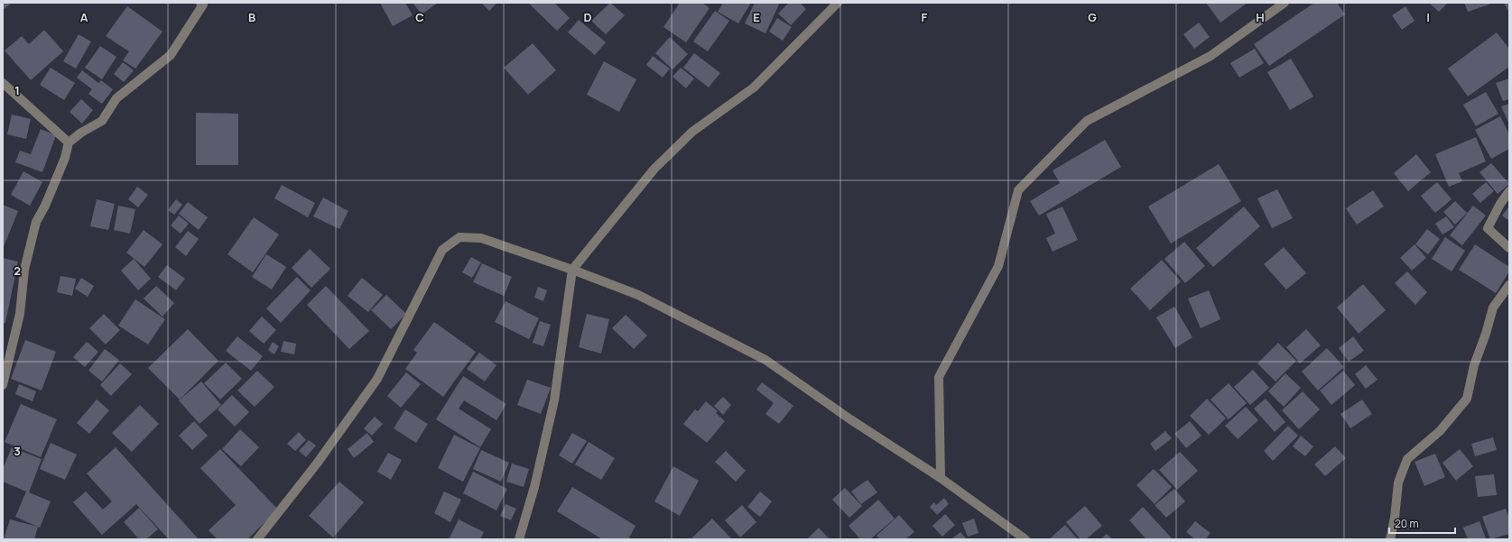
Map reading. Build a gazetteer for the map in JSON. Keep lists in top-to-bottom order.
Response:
{
  "scale_bar": "20 m",
  "grid": {
    "columns": [
      "A",
      "B",
      "C",
      "D",
      "E",
      "F",
      "G",
      "H",
      "I"
    ],
    "rows": ["1", "2", "3"]
  }
}
